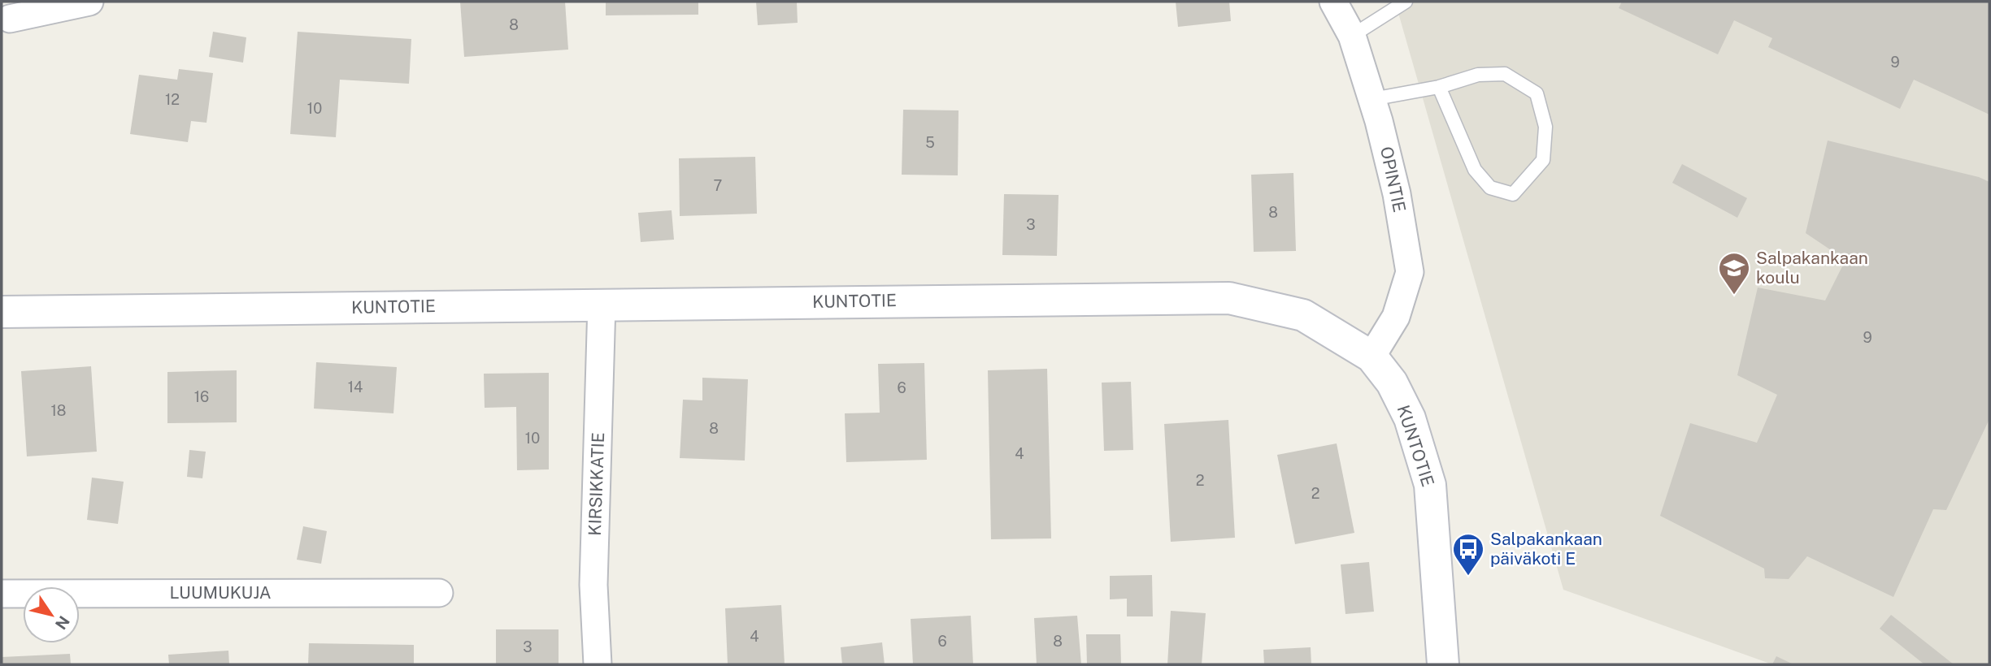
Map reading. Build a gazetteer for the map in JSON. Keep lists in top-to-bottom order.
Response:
{
  "streets": {
    "street": [
      "OPINTIE",
      "KUNTOTIE",
      "KIRSIKKATIE",
      "LUUMUKUJA"
    ]
  },
  "crossings": [
    ["OPINTIE", "KUNTOTIE"],
    ["KUNTOTIE", "KIRSIKKATIE"]
  ],
  "places": {
    "school or university": ["Salpakankaan koulu"],
    "bus stop": ["Salpakankaan päiväkoti E"]
  },
  "house_numbers": [
    "8",
    "9",
    "12",
    "10",
    "5",
    "7",
    "8",
    "3",
    "9",
    "14",
    "6",
    "16",
    "18",
    "8",
    "10",
    "4",
    "2",
    "2",
    "4",
    "6",
    "8",
    "3"
  ],
  "north": "bottom right"
}
